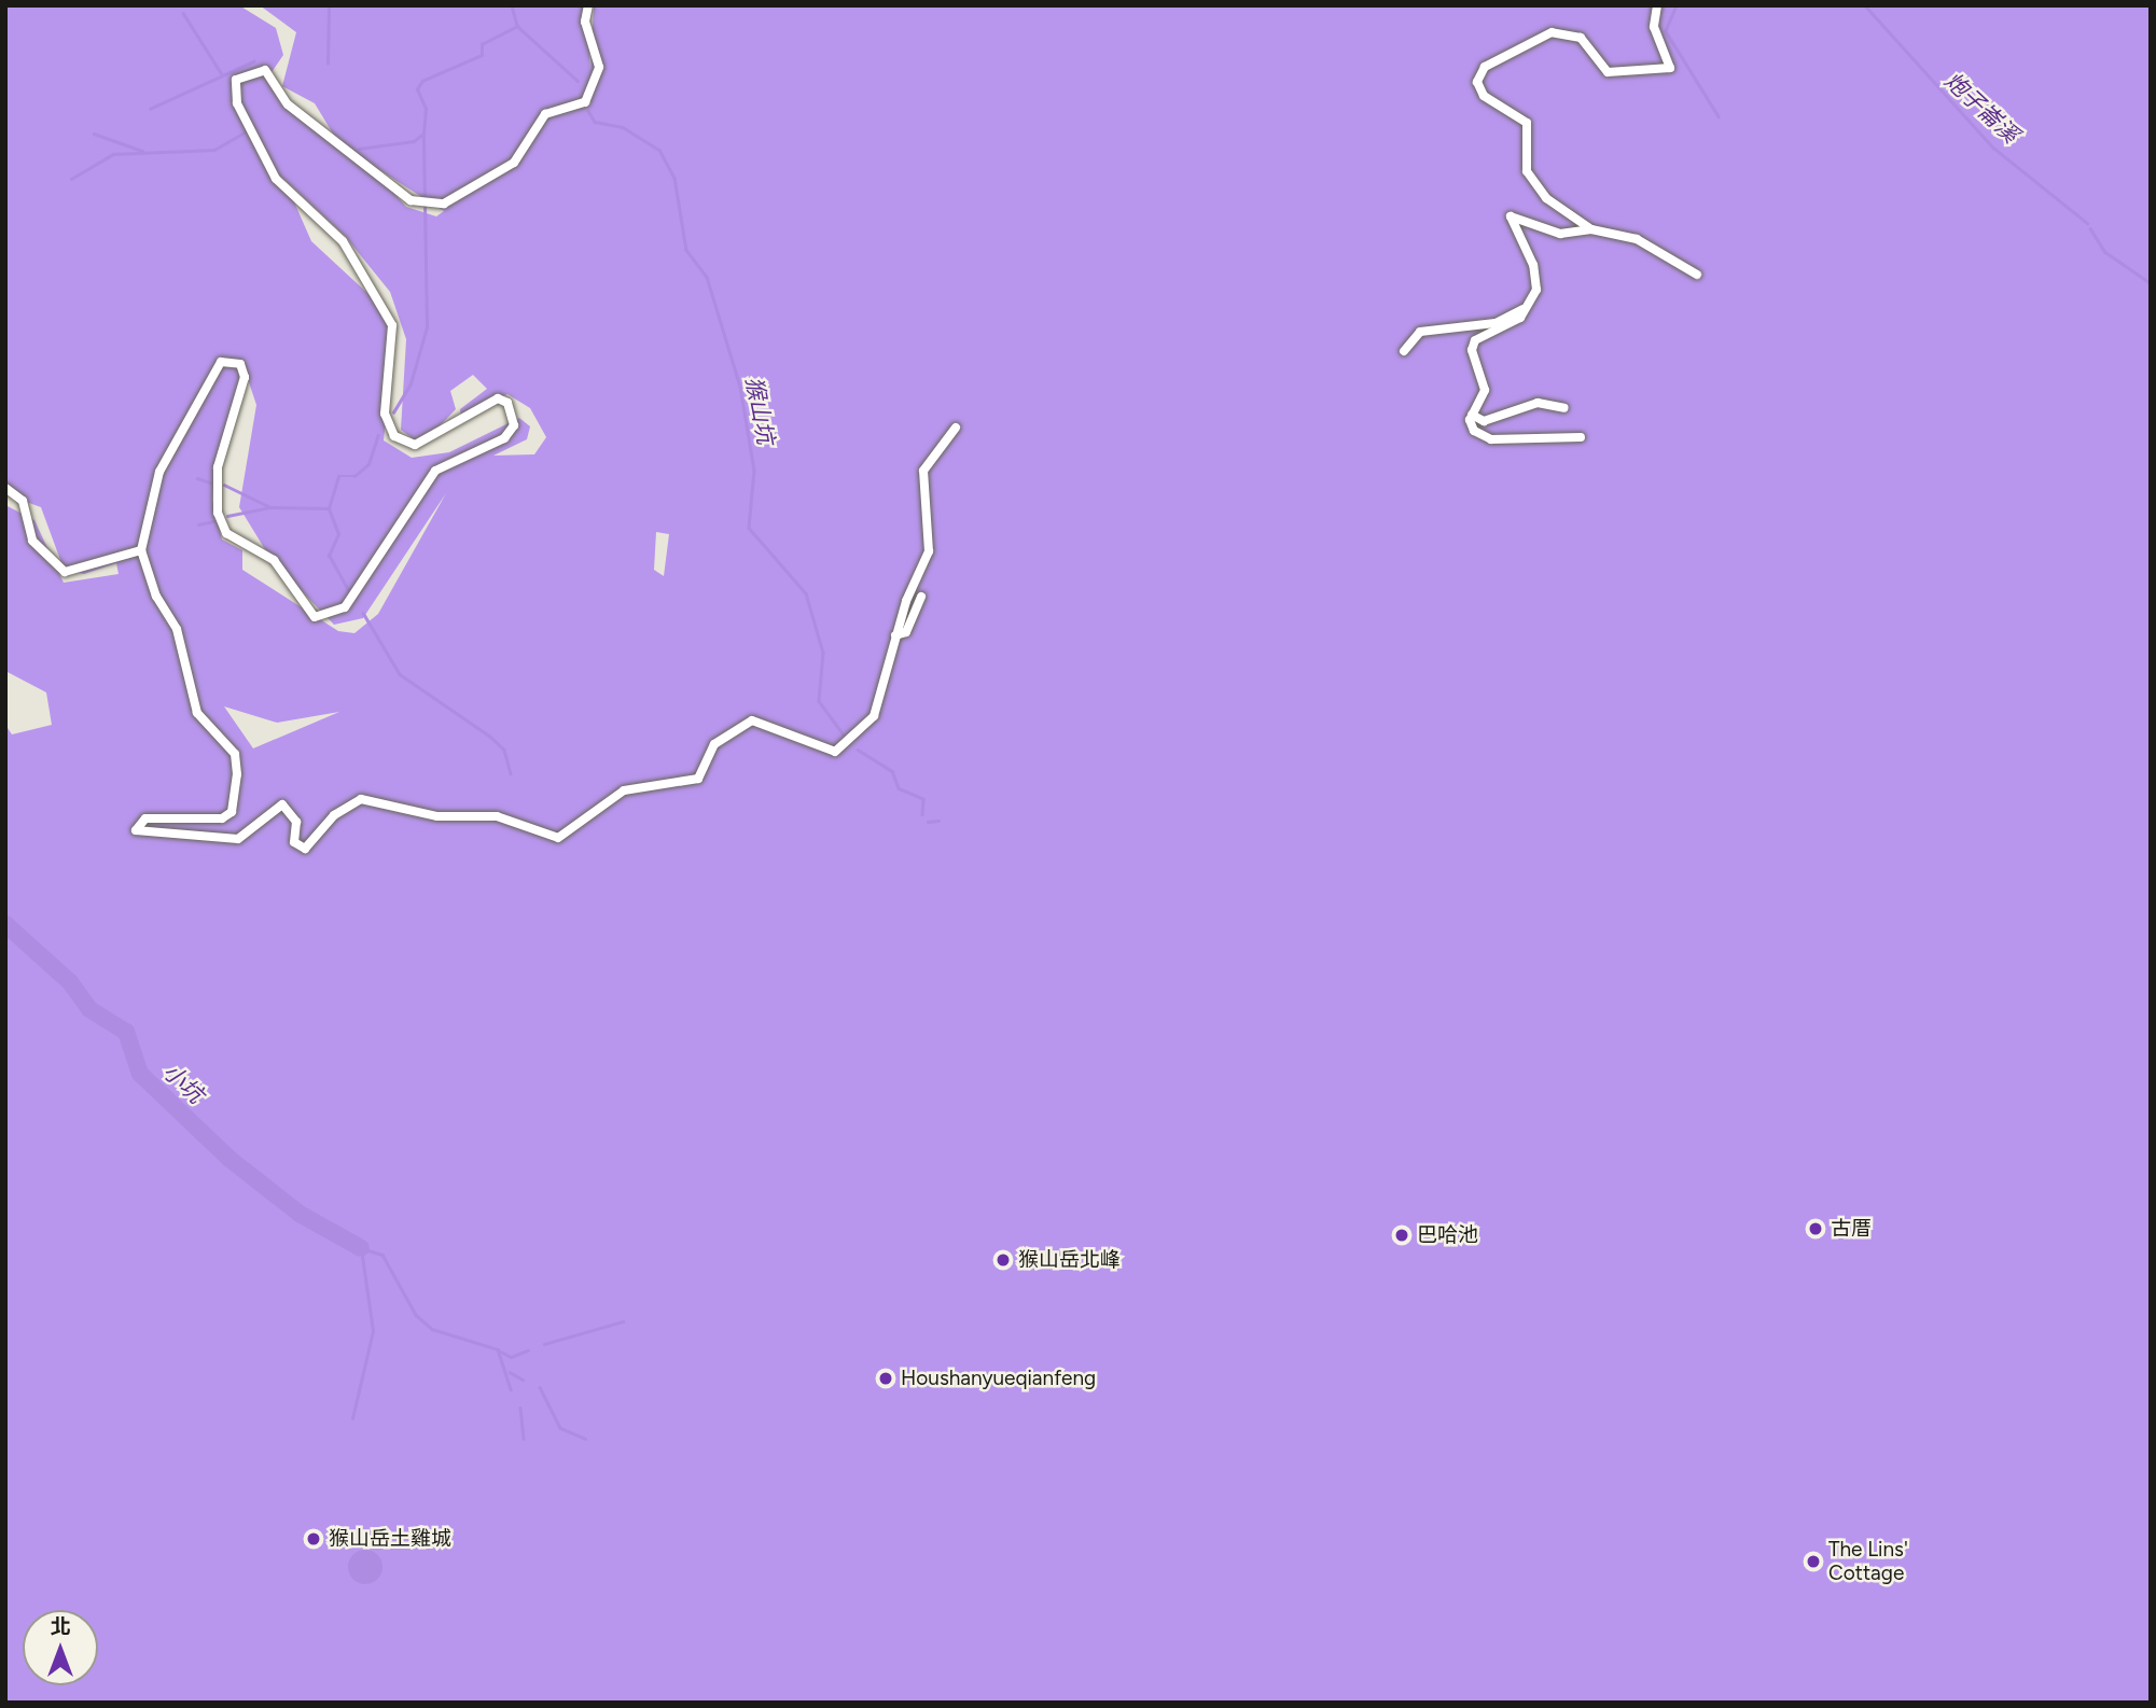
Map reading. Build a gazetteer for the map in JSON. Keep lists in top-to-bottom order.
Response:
{
  "water": ["炮子崙溪", "猴山坑", "小坑"],
  "places": [
    "古厝",
    "巴哈池",
    "猴山岳北峰",
    "Houshanyueqianfeng",
    "猴山岳土雞城",
    "The Lins' Cottage"
  ],
  "north": "top"
}
